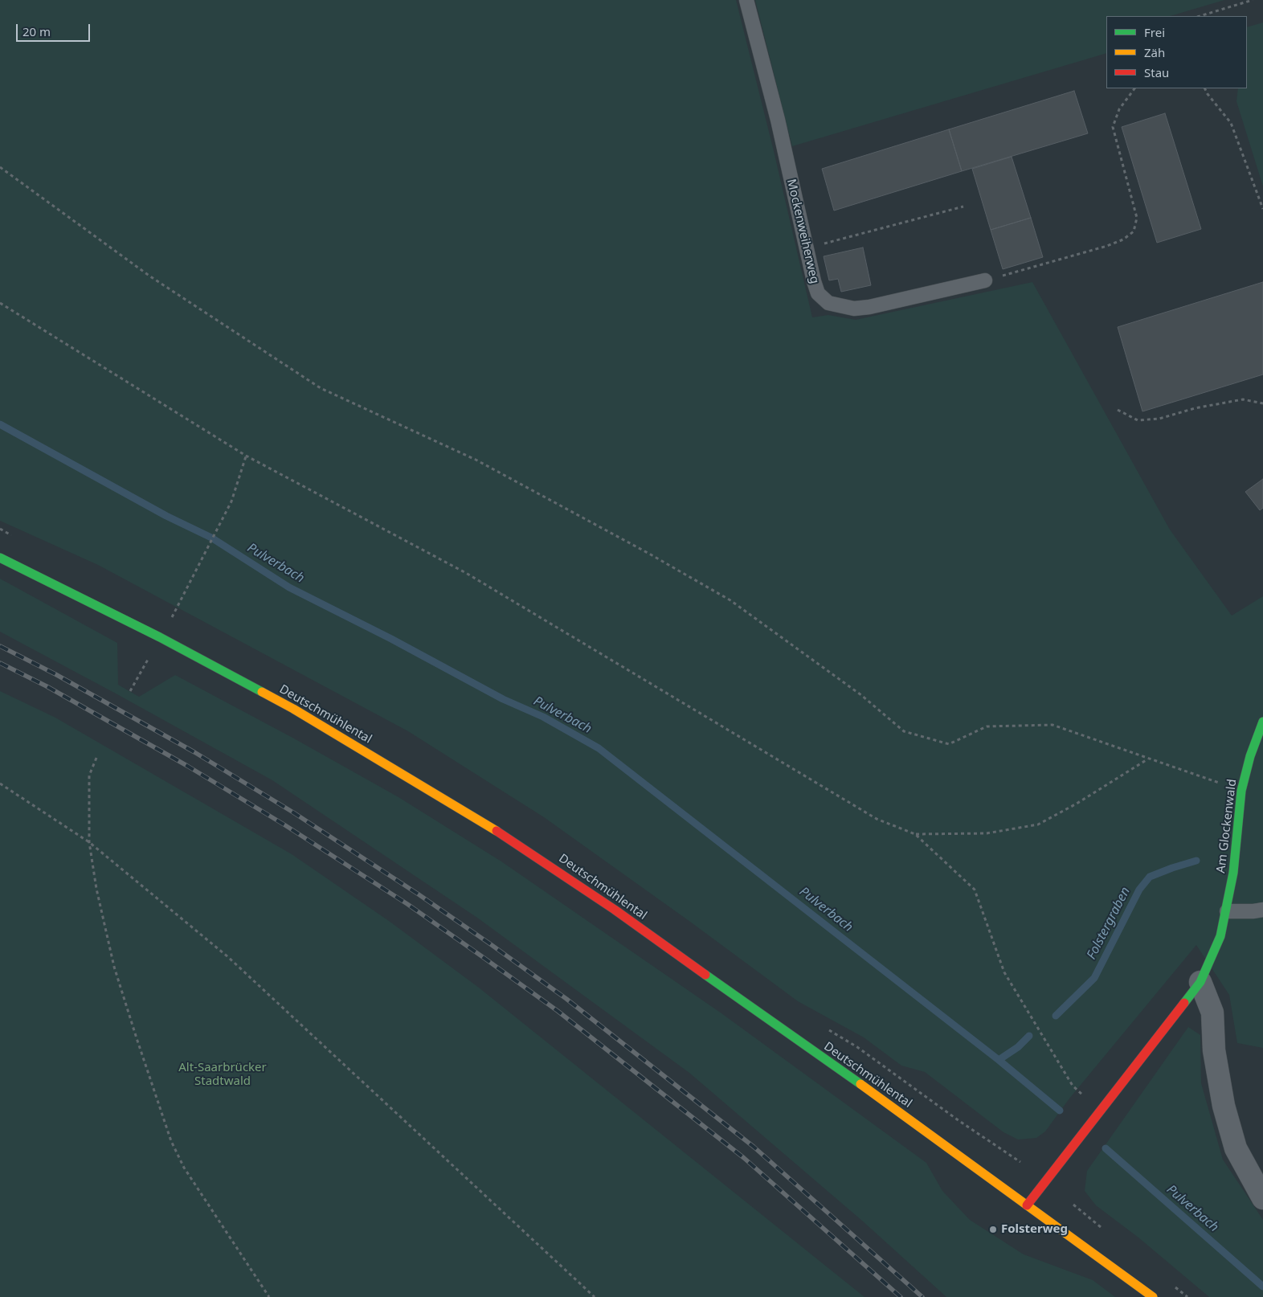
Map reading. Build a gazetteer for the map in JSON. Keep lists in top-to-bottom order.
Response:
{
  "streets": {
    "main road": ["Deutschmühlental", "Am Glockenwald"],
    "lane": ["Mockenweiherweg"]
  },
  "water": ["Pulverbach", "Folstergraben"],
  "parks": ["Alt-Saarbrücker Stadtwald"],
  "places": ["Folsterweg"],
  "legend": ["Frei", "Zäh", "Stau"],
  "scale_bar": "20 m"
}
